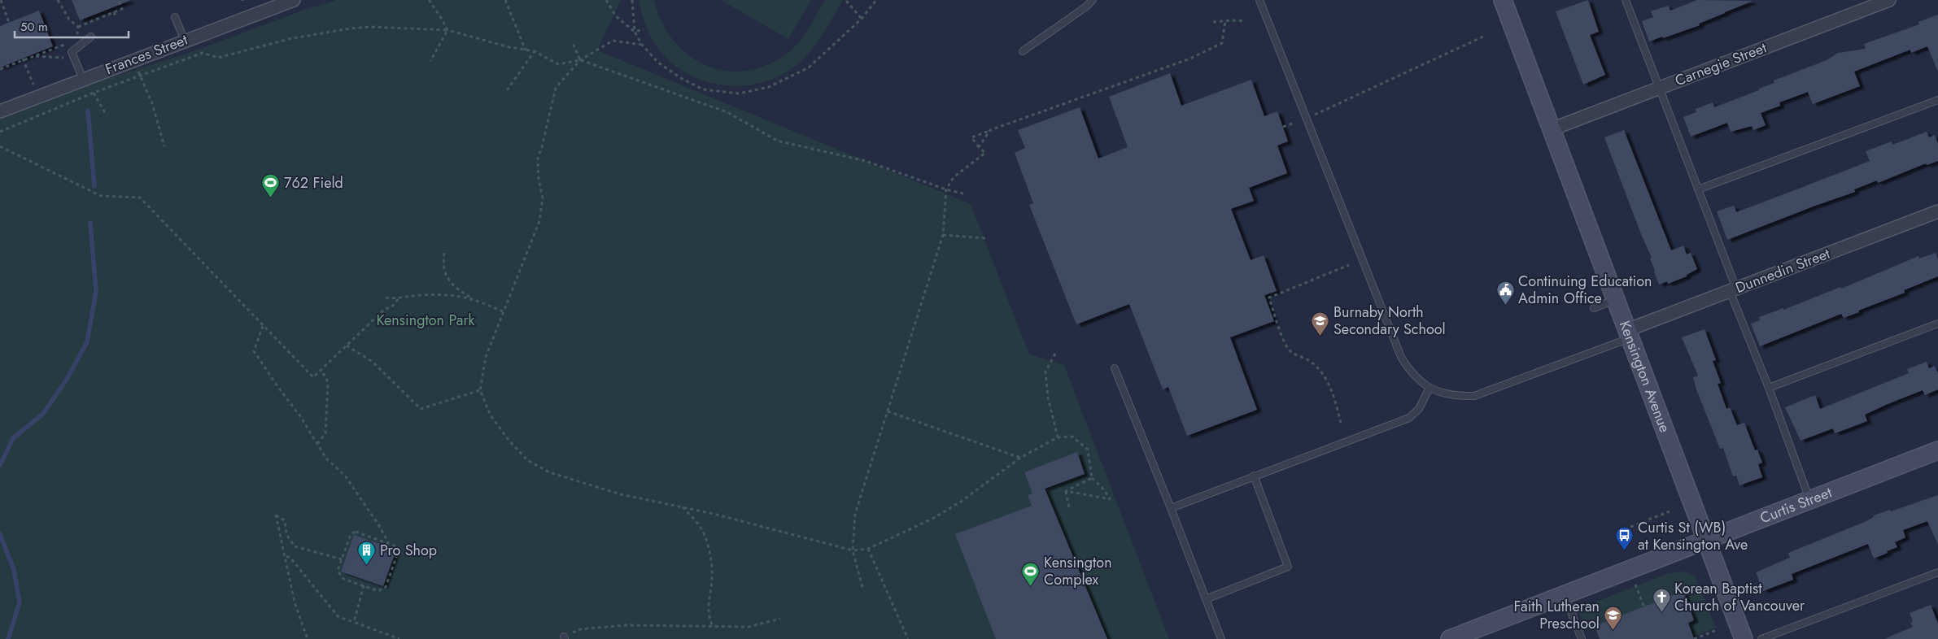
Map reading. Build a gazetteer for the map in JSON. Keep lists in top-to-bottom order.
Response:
{
  "streets": {
    "street": [
      "Frances Street",
      "Carnegie Street",
      "Dunnedin Street",
      "Kensington Avenue",
      "Curtis Street"
    ]
  },
  "crossings": [
    ["Carnegie Street", "Kensington Avenue"],
    ["Dunnedin Street", "Kensington Avenue"],
    ["Kensington Avenue", "Curtis Street"]
  ],
  "parks": ["Kensington Park"],
  "places": {
    "sports": ["762 Field", "Kensington Complex"],
    "public building": ["Continuing Education Admin Office"],
    "school or university": ["Burnaby North Secondary School", "Faith Lutheran Preschool"],
    "bus stop": ["Curtis St (WB) at Kensington Ave"],
    "building": ["Pro Shop"],
    "church": ["Korean Baptist Church of Vancouver"]
  },
  "scale_bar": "50 m"
}
